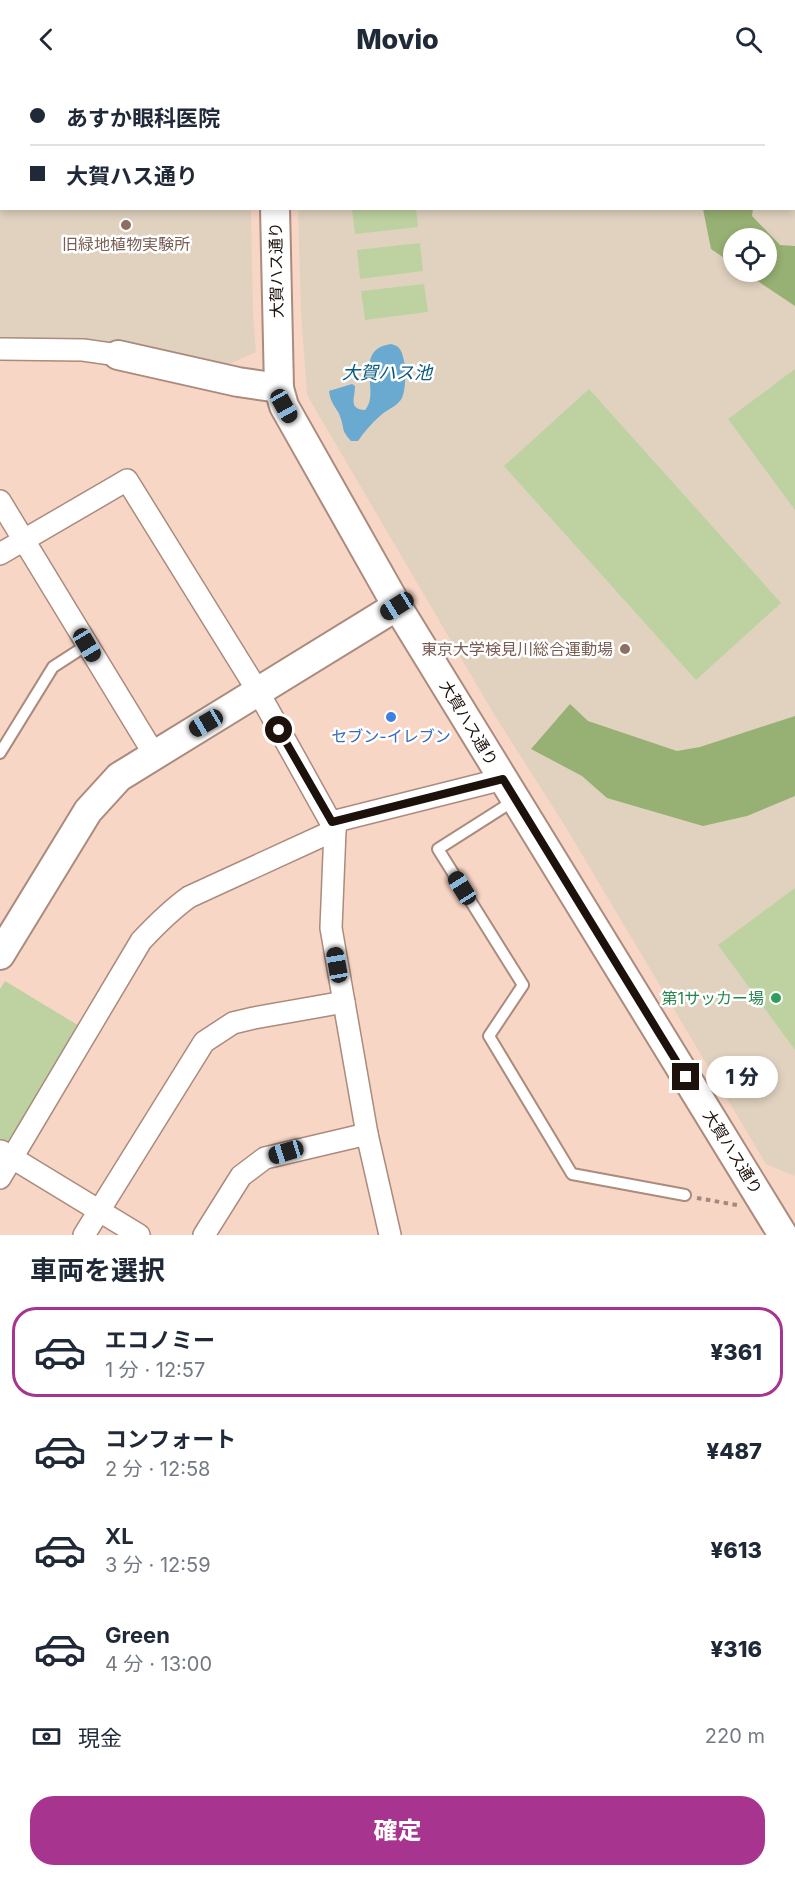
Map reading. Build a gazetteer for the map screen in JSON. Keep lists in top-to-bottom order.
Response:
{
  "streets": {
    "street": ["大賀ハス通り"]
  },
  "water": ["大賀ハス池"],
  "places": [
    "旧緑地植物実験所",
    "東京大学検見川総合運動場",
    "セブン-イレブン",
    "第1サッカー場"
  ],
  "page": {
    "header": "Movio",
    "banner": ["あすか眼科医院", "大賀ハス通り"],
    "bubble": "1 分",
    "heading": "車両を選択",
    "list": [
      {
        "name": "エコノミー",
        "note": "1 分 · 12:57",
        "value": "¥361"
      },
      {
        "name": "コンフォート",
        "note": "2 分 · 12:58",
        "value": "¥487"
      },
      {
        "name": "XL",
        "note": "3 分 · 12:59",
        "value": "¥613"
      },
      {
        "name": "Green",
        "note": "4 分 · 13:00",
        "value": "¥316"
      }
    ],
    "pay": ["現金", "220 m"],
    "buttons": "確定"
  }
}
